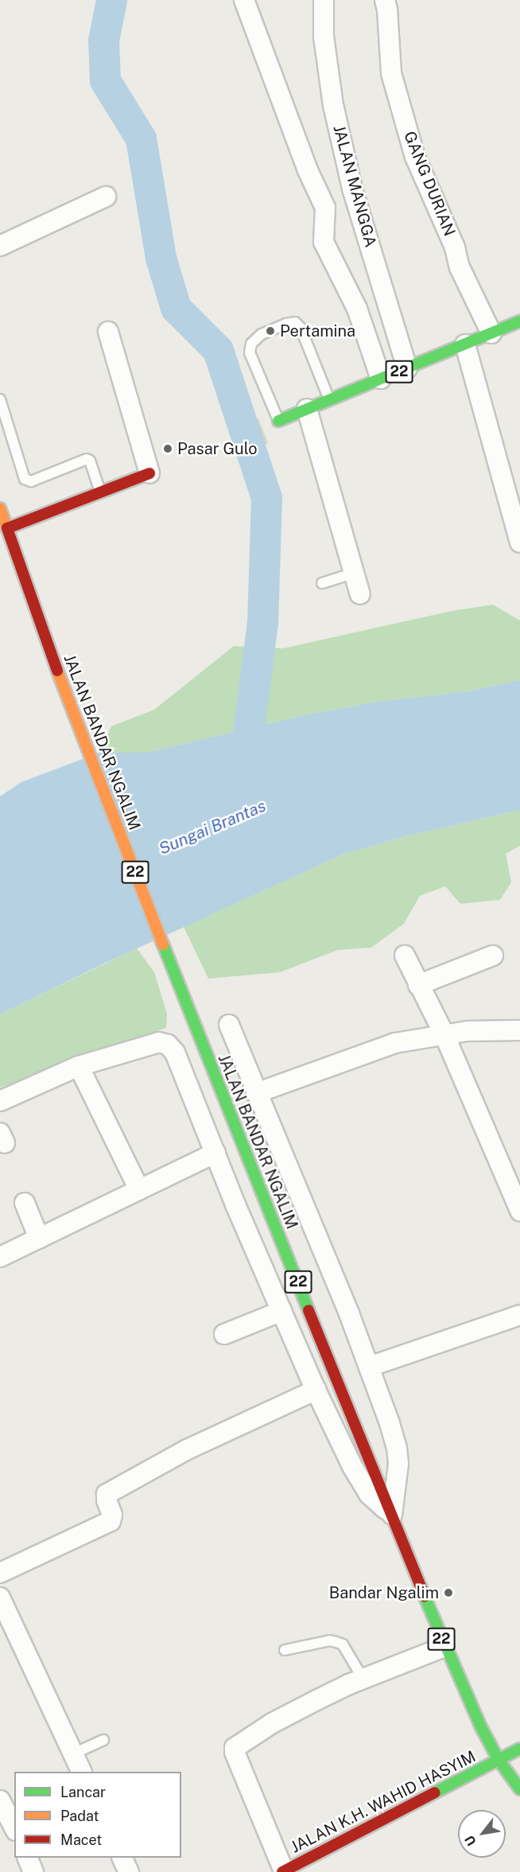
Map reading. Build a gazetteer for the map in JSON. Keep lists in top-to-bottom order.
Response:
{
  "streets": {
    "main road": ["22", "JALAN BANDAR NGALIM", "JALAN K.H. WAHID HASYIM"],
    "street": ["GANG DURIAN", "JALAN MANGGA"]
  },
  "crossings": [
    ["GANG DURIAN", "22"],
    ["JALAN MANGGA", "22"],
    ["22", "JALAN BANDAR NGALIM"],
    ["22", "JALAN K.H. WAHID HASYIM"],
    ["JALAN BANDAR NGALIM", "JALAN K.H. WAHID HASYIM"]
  ],
  "water": ["Sungai Brantas"],
  "places": ["Pertamina", "Pasar Gulo", "Bandar Ngalim"],
  "legend": ["Lancar", "Padat", "Macet"],
  "north": "bottom left"
}
